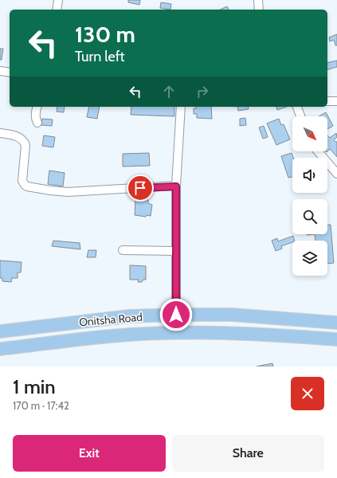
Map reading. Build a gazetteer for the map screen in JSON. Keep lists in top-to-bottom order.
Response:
{
  "streets": {
    "main road": ["Onitsha Road"]
  },
  "north": "bottom right",
  "page": {
    "turn": ["130 m", "Turn left"],
    "heading": ["1 min", "170 m · 17:42"],
    "buttons": ["Exit", "Share"]
  }
}
